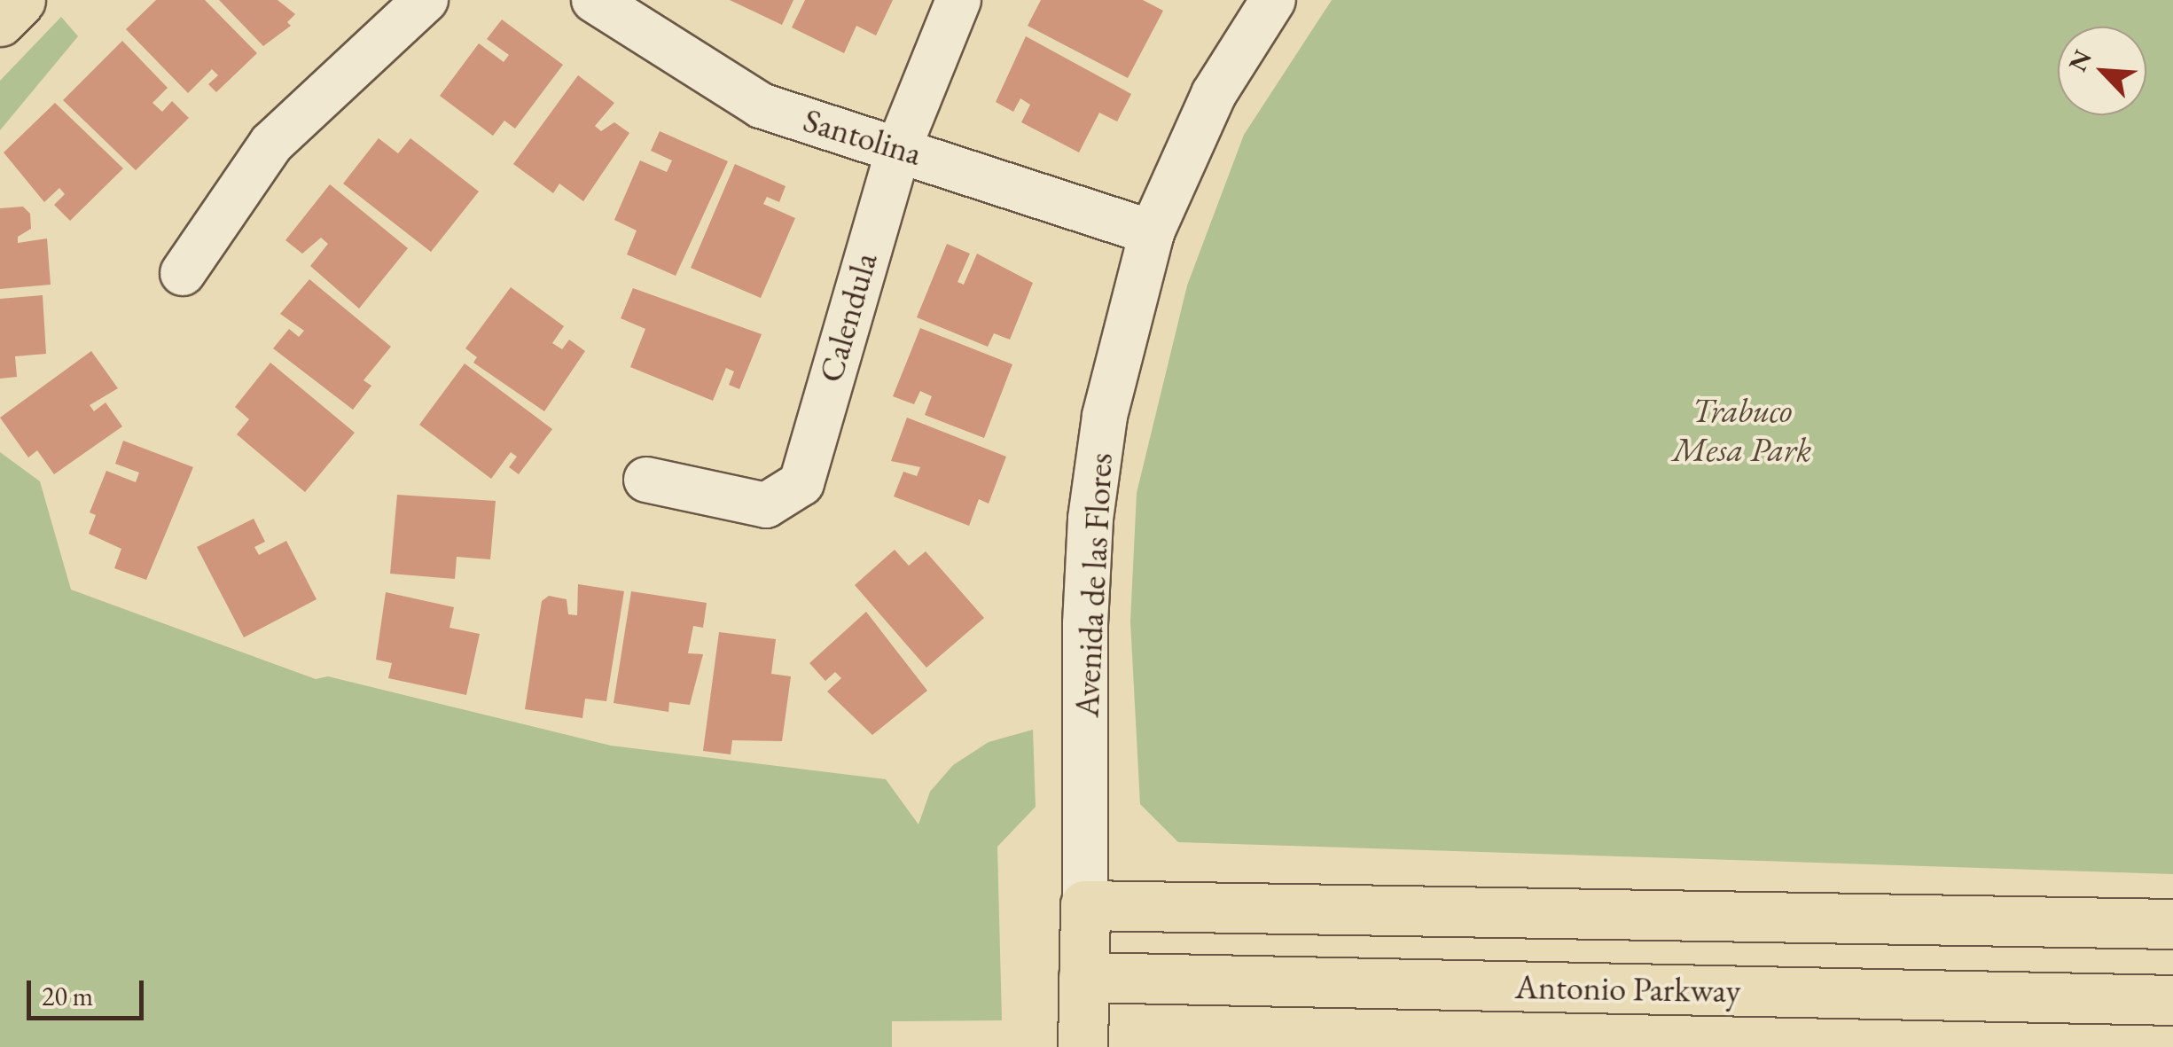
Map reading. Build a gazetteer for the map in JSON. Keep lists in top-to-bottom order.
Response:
{
  "streets": {
    "main road": ["Avenida de las Flores", "Antonio Parkway"],
    "street": ["Santolina", "Calendula"]
  },
  "crossings": [
    ["Santolina", "Calendula"],
    ["Santolina", "Avenida de las Flores"],
    ["Avenida de las Flores", "Antonio Parkway"]
  ],
  "parks": ["Trabuco Mesa Park"],
  "scale_bar": "20 m",
  "north": "top left"
}
